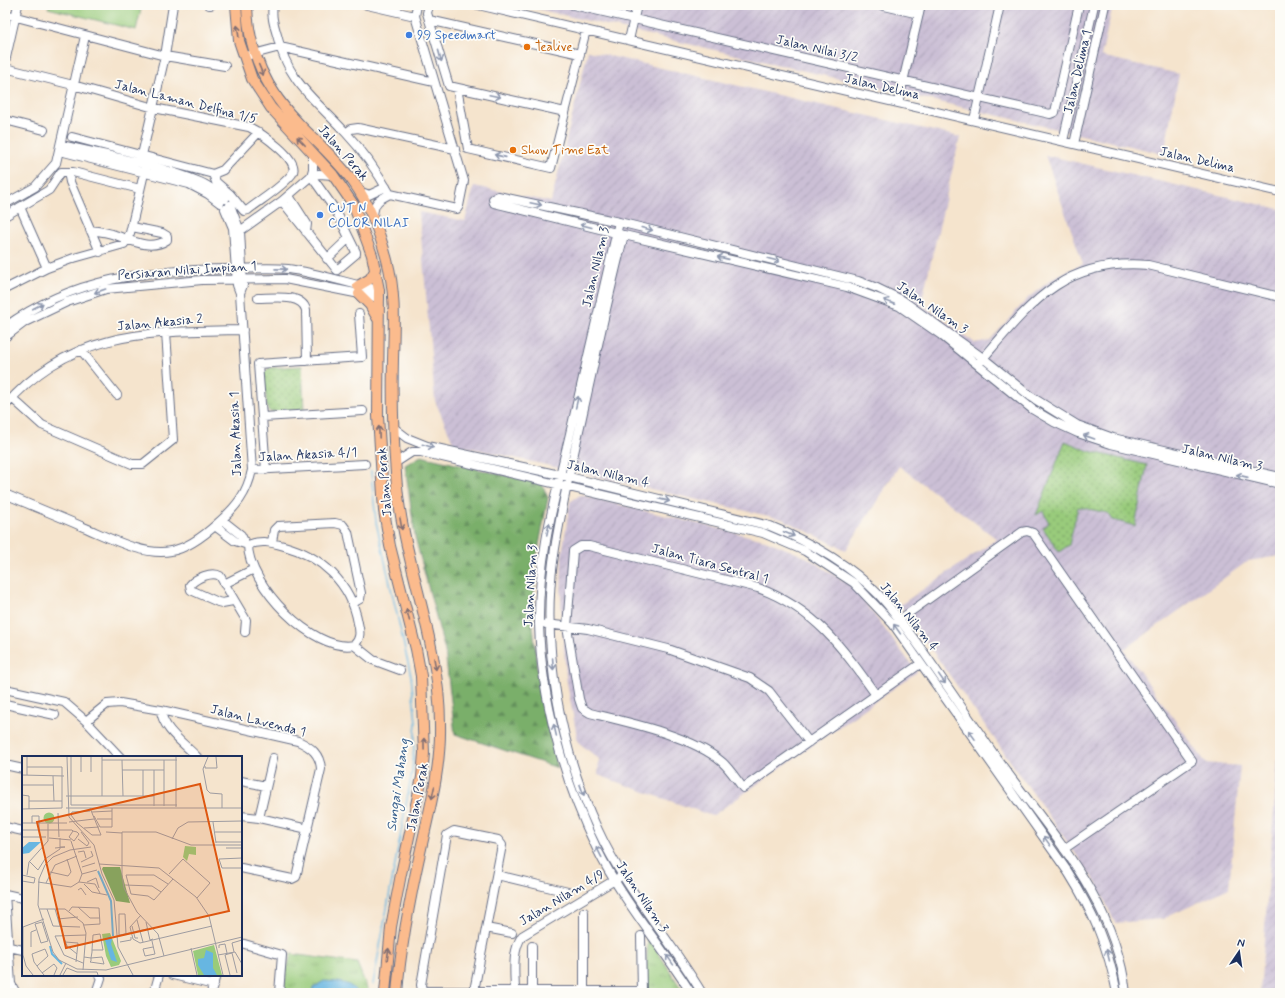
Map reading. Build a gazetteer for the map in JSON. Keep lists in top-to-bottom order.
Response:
{
  "streets": {
    "main road": ["Jalan Perak"],
    "street": [
      "Jalan Nilai 3/2",
      "Jalan Delima 1",
      "Jalan Delima",
      "Jalan Laman Delfina 1/5",
      "Jalan Nilam 3",
      "Persiaran Nilai Impian 1",
      "Jalan Akasia 2",
      "Jalan Akasia 1",
      "Jalan Akasia 4/1",
      "Jalan Nilam 4",
      "Jalan Tiara Sentral 1",
      "Jalan Lavenda 1",
      "Jalan Nilam 4/9"
    ]
  },
  "crossings": [
    ["Jalan Nilai 3/2", "Jalan Delima 1"],
    ["Jalan Delima 1", "Jalan Delima"],
    ["Jalan Perak", "Persiaran Nilai Impian 1"],
    ["Jalan Perak", "Jalan Nilam 4"],
    ["Jalan Nilam 3", "Jalan Nilam 4"],
    ["Jalan Nilam 3", "Jalan Nilam 4/9"],
    ["Persiaran Nilai Impian 1", "Jalan Akasia 1"],
    ["Jalan Akasia 2", "Jalan Akasia 1"],
    ["Jalan Akasia 1", "Jalan Akasia 4/1"]
  ],
  "water": ["Sungai Mahang"],
  "places": [
    "99 Speedmart",
    "Tealive",
    "Show Time Eat",
    "CUT N COLOR NILAI"
  ],
  "north": "top"
}
